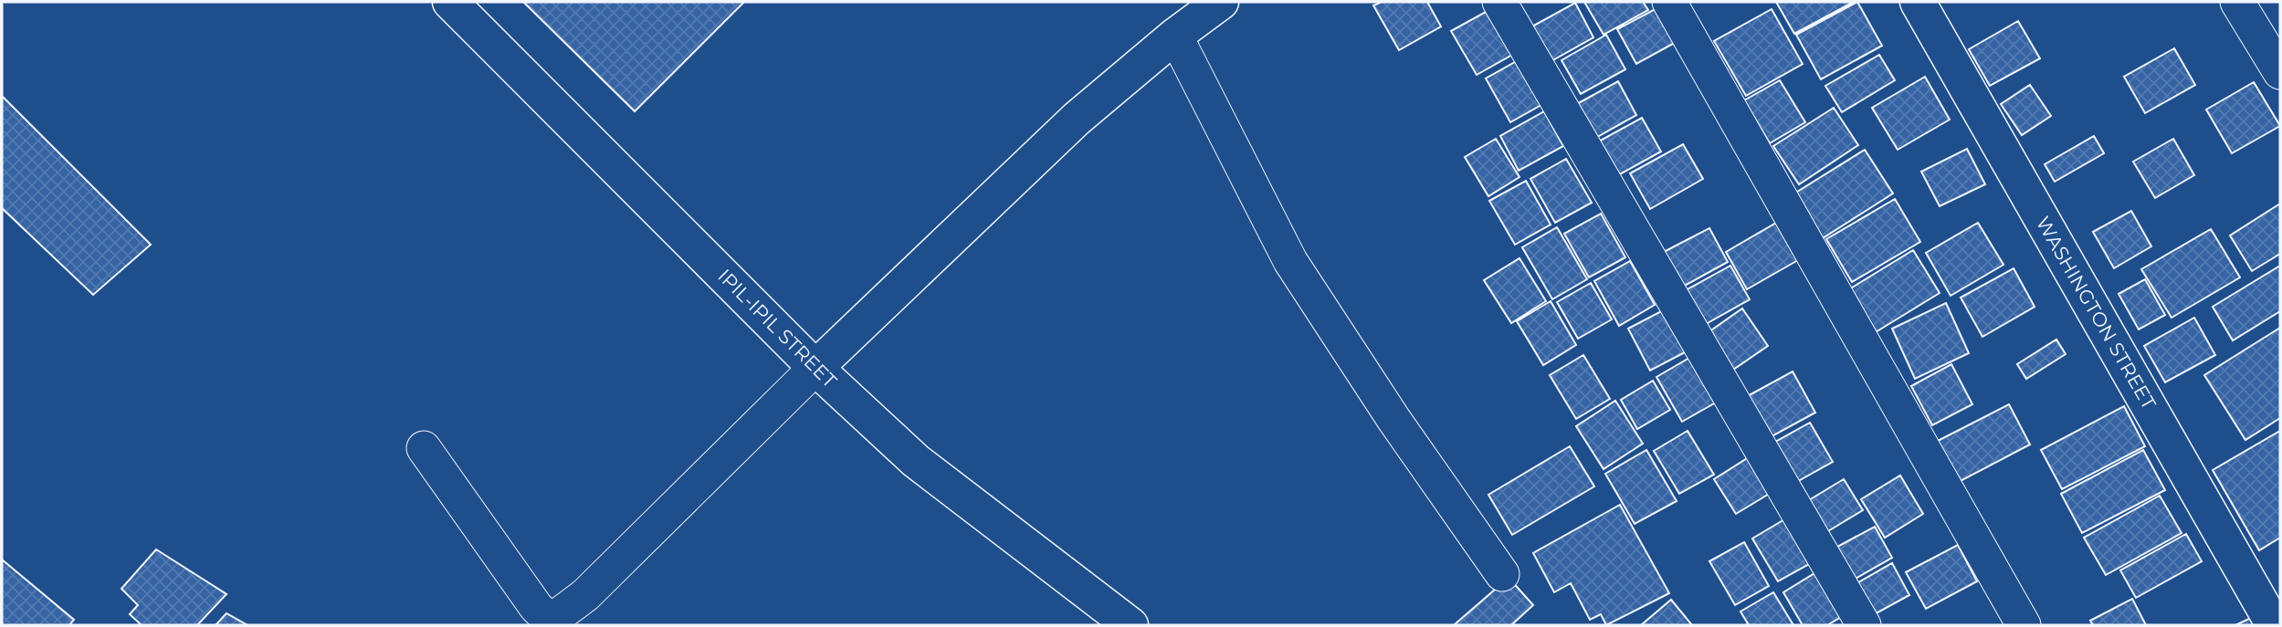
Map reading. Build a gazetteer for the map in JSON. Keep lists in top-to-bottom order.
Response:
{
  "streets": {
    "street": ["WASHINGTON STREET", "IPIL-IPIL STREET"]
  }
}
